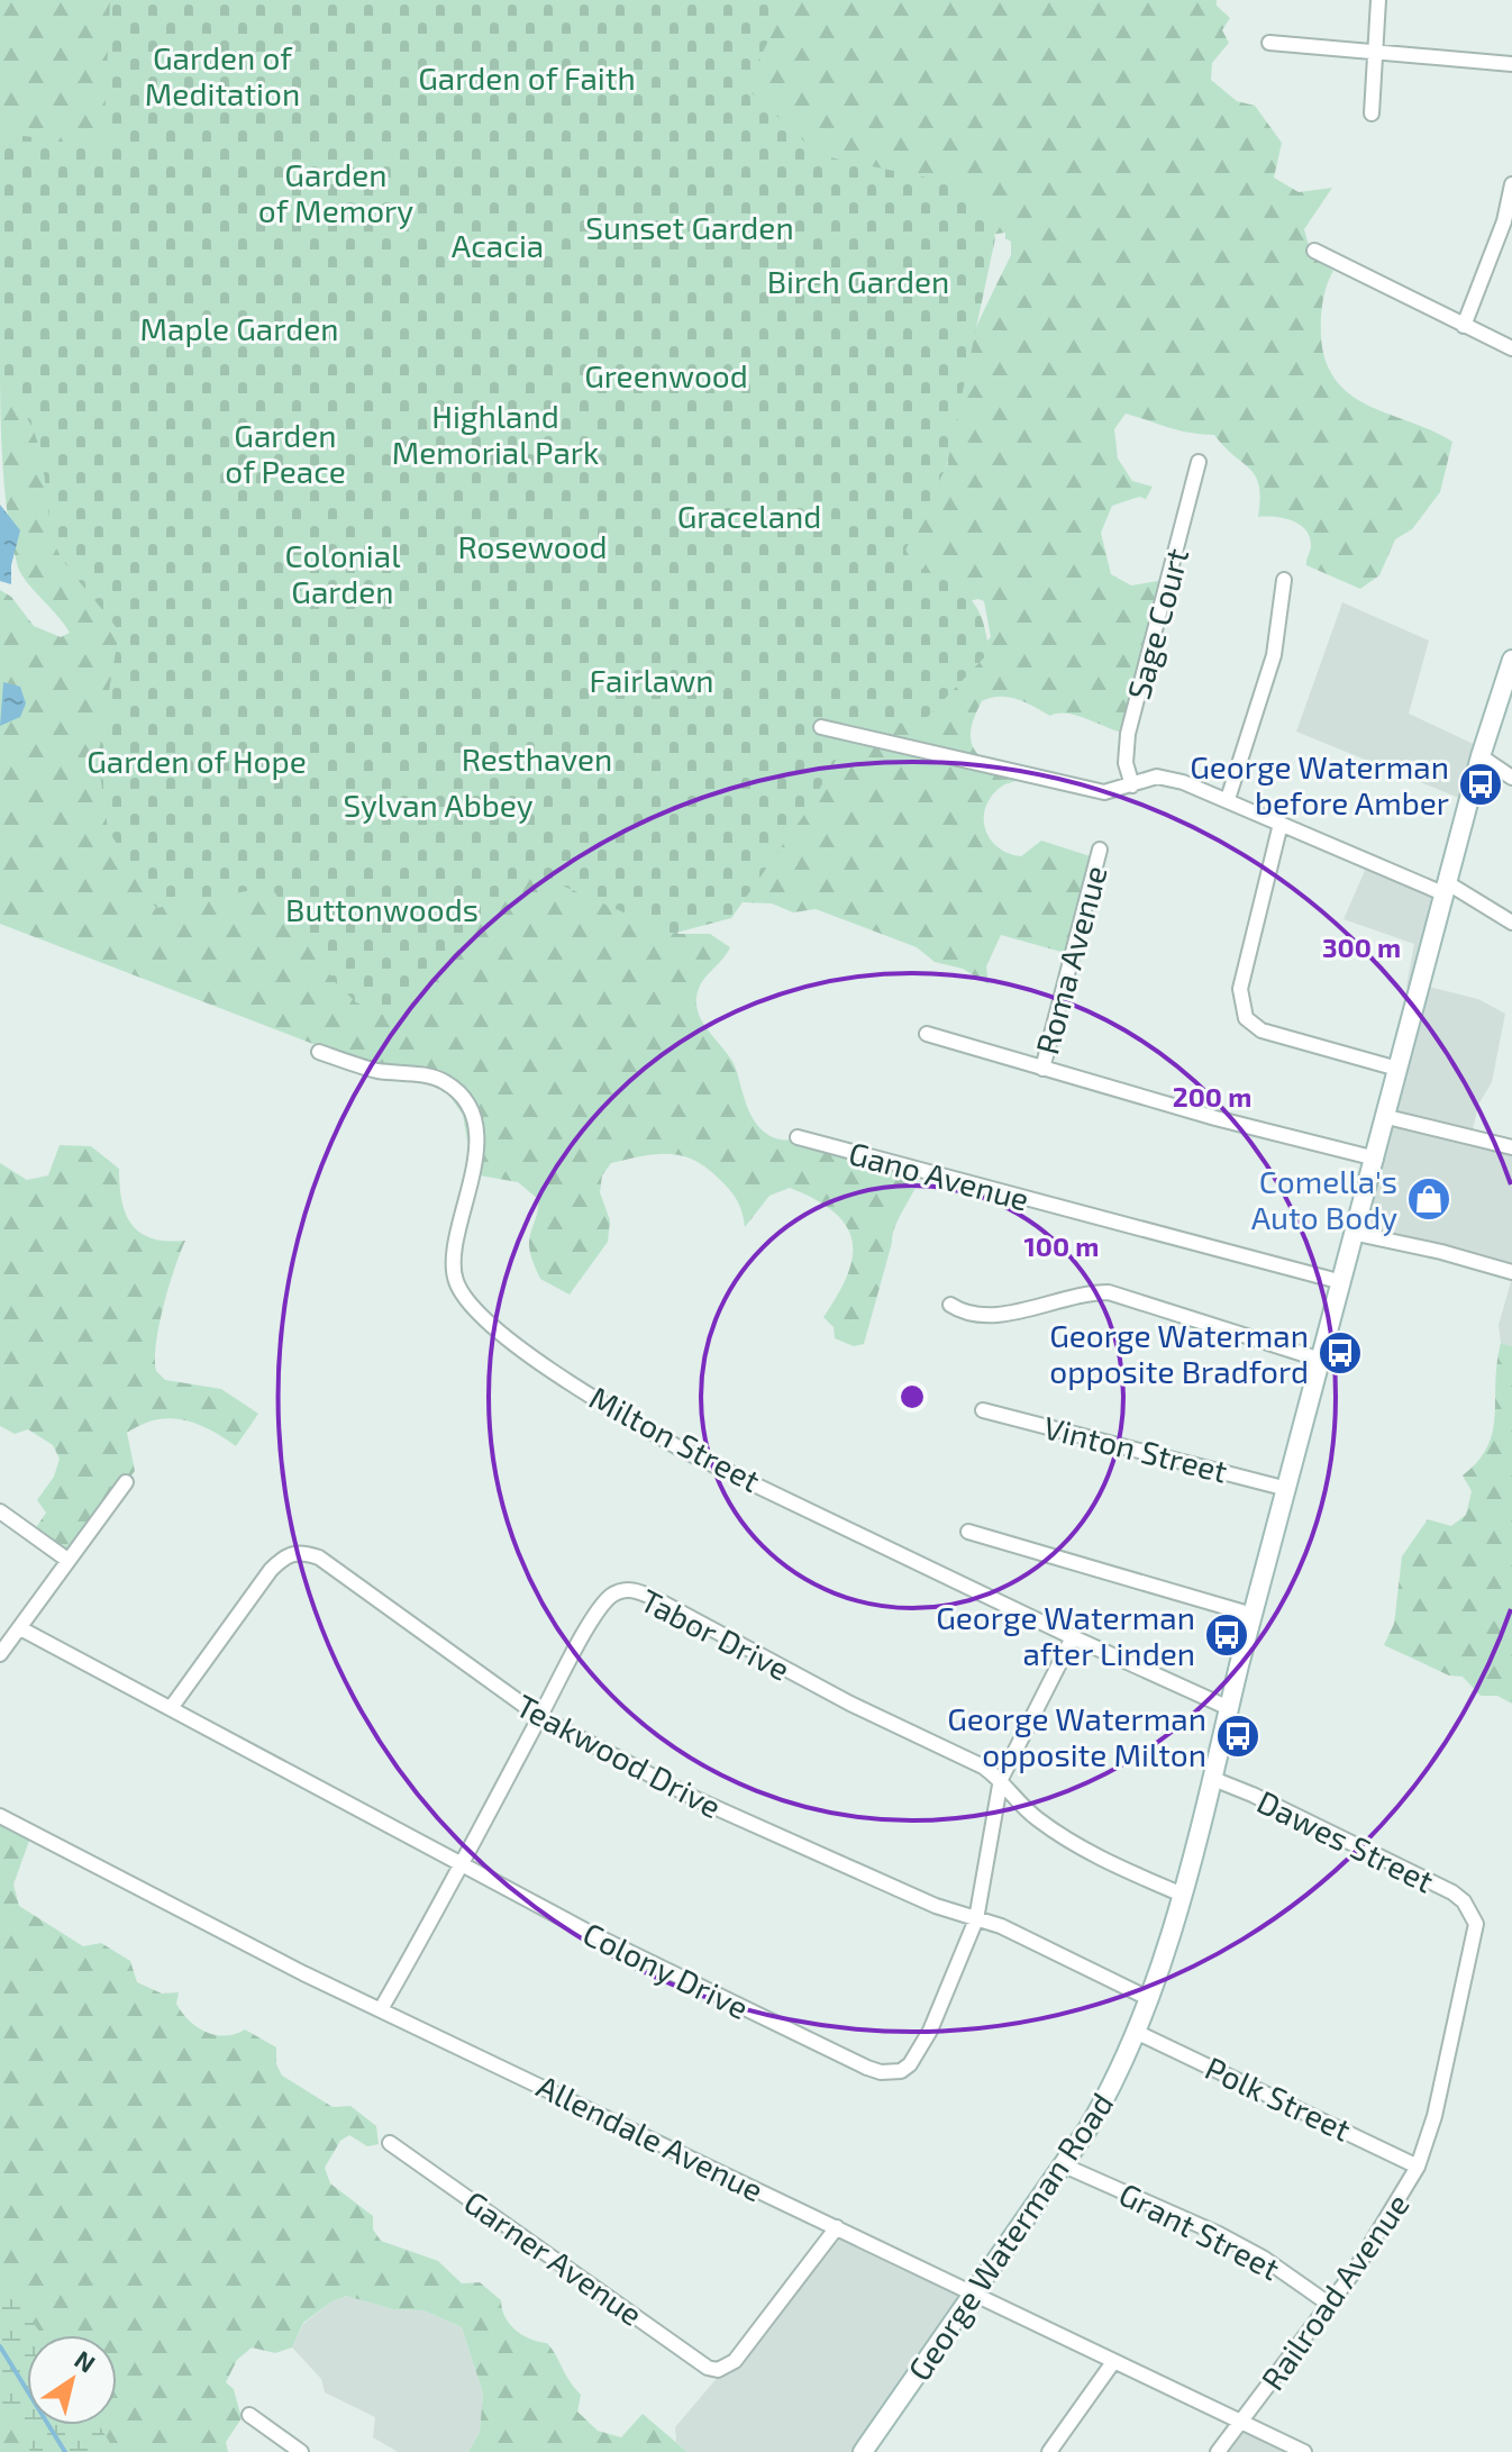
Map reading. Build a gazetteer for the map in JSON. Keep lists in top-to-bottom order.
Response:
{
  "streets": {
    "main road": ["George Waterman Road"],
    "street": [
      "Sage Court",
      "Roma Avenue",
      "Gano Avenue",
      "Milton Street",
      "Vinton Street",
      "Tabor Drive",
      "Teakwood Drive",
      "Dawes Street",
      "Colony Drive",
      "Polk Street",
      "Allendale Avenue",
      "Grant Street",
      "Garner Avenue",
      "Railroad Avenue"
    ]
  },
  "crossings": [
    ["Gano Avenue", "George Waterman Road"],
    ["Milton Street", "Colony Drive"],
    ["Milton Street", "George Waterman Road"],
    ["Vinton Street", "George Waterman Road"],
    ["Tabor Drive", "Teakwood Drive"],
    ["Tabor Drive", "Colony Drive"],
    ["Tabor Drive", "Allendale Avenue"],
    ["Tabor Drive", "George Waterman Road"],
    ["Teakwood Drive", "Colony Drive"],
    ["Teakwood Drive", "George Waterman Road"],
    ["Dawes Street", "George Waterman Road"],
    ["Dawes Street", "Railroad Avenue"],
    ["Polk Street", "George Waterman Road"],
    ["Polk Street", "Railroad Avenue"],
    ["Allendale Avenue", "George Waterman Road"],
    ["Allendale Avenue", "Garner Avenue"],
    ["Allendale Avenue", "Railroad Avenue"],
    ["Grant Street", "George Waterman Road"],
    ["Grant Street", "Railroad Avenue"]
  ],
  "parks": [
    "Garden of Meditation",
    "Garden of Faith",
    "Garden of Memory",
    "Sunset Garden",
    "Acacia",
    "Birch Garden",
    "Maple Garden",
    "Greenwood",
    "Highland Memorial Park",
    "Garden of Peace",
    "Graceland",
    "Rosewood",
    "Colonial Garden",
    "Fairlawn",
    "Resthaven",
    "Garden of Hope",
    "Sylvan Abbey",
    "Buttonwoods"
  ],
  "places": {
    "bus stop": [
      "George Waterman before Amber",
      "George Waterman opposite Bradford",
      "George Waterman after Linden",
      "George Waterman opposite Milton"
    ],
    "shop": ["Comella's Auto Body"]
  },
  "north": "top right",
  "rings": ["300 m", "200 m", "100 m"]
}
